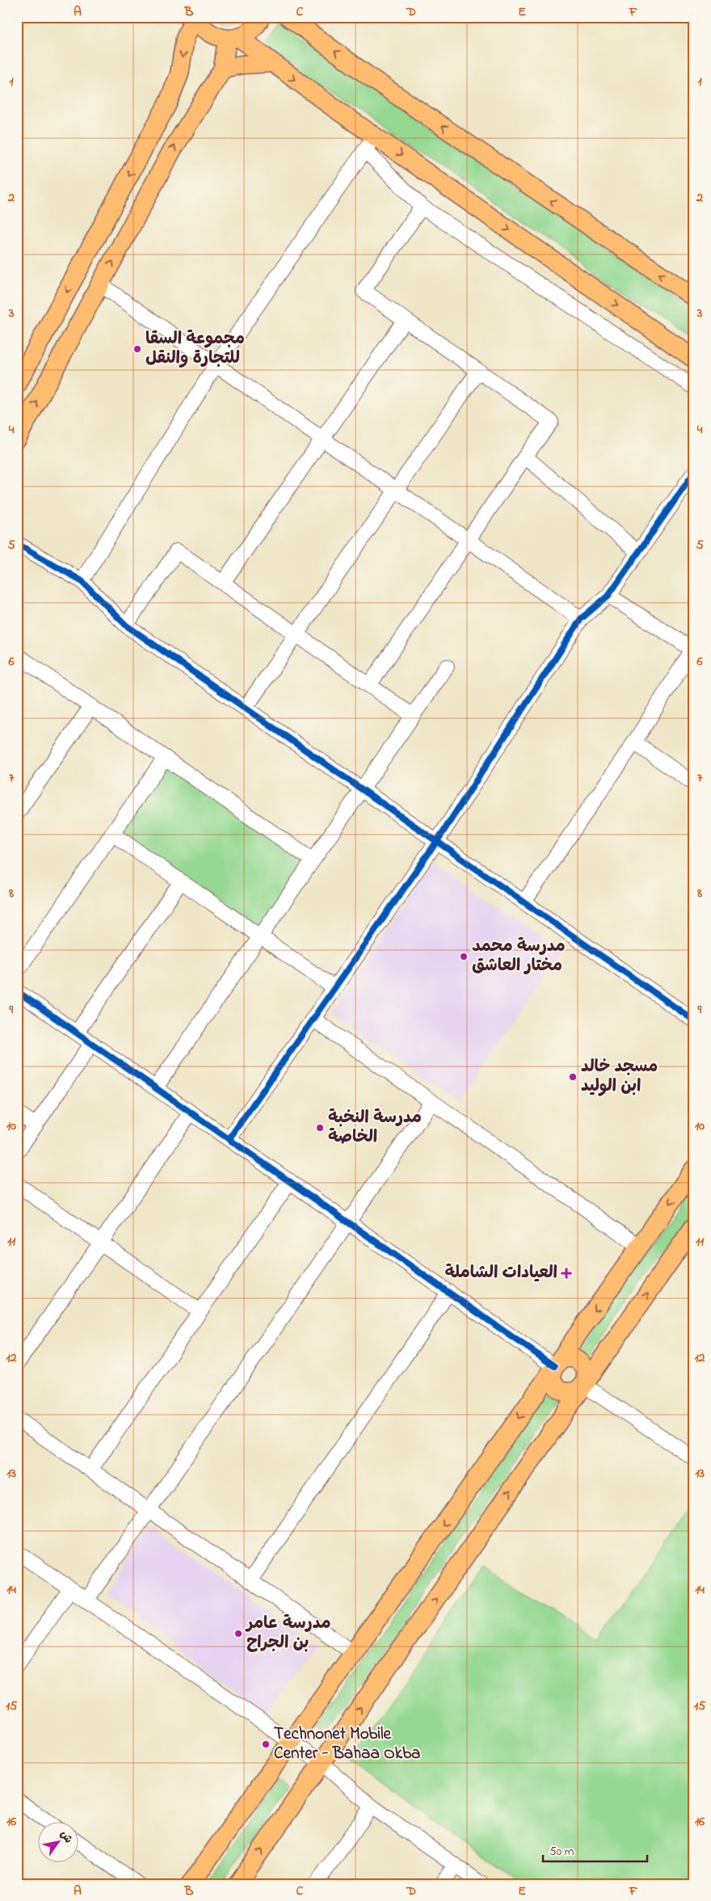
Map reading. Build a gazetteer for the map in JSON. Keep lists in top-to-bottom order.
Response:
{
  "places": {
    "other": [
      "مجموعة السقا للتجارة والنقل",
      "مدرسة محمد مختار العاشق",
      "مسجد خالد ابن الوليد",
      "مدرسة النخبة الخاصة",
      "مدرسة عامر بن الجراح",
      "Technonet Mobile Center - Bahaa Okba"
    ],
    "health": ["العيادات الشاملة"]
  },
  "scale_bar": "50 m",
  "north": "top right",
  "grid": {
    "columns": [
      "A",
      "B",
      "C",
      "D",
      "E",
      "F"
    ],
    "rows": [
      "1",
      "2",
      "3",
      "4",
      "5",
      "6",
      "7",
      "8",
      "9",
      "10",
      "11",
      "12",
      "13",
      "14",
      "15",
      "16"
    ]
  }
}
